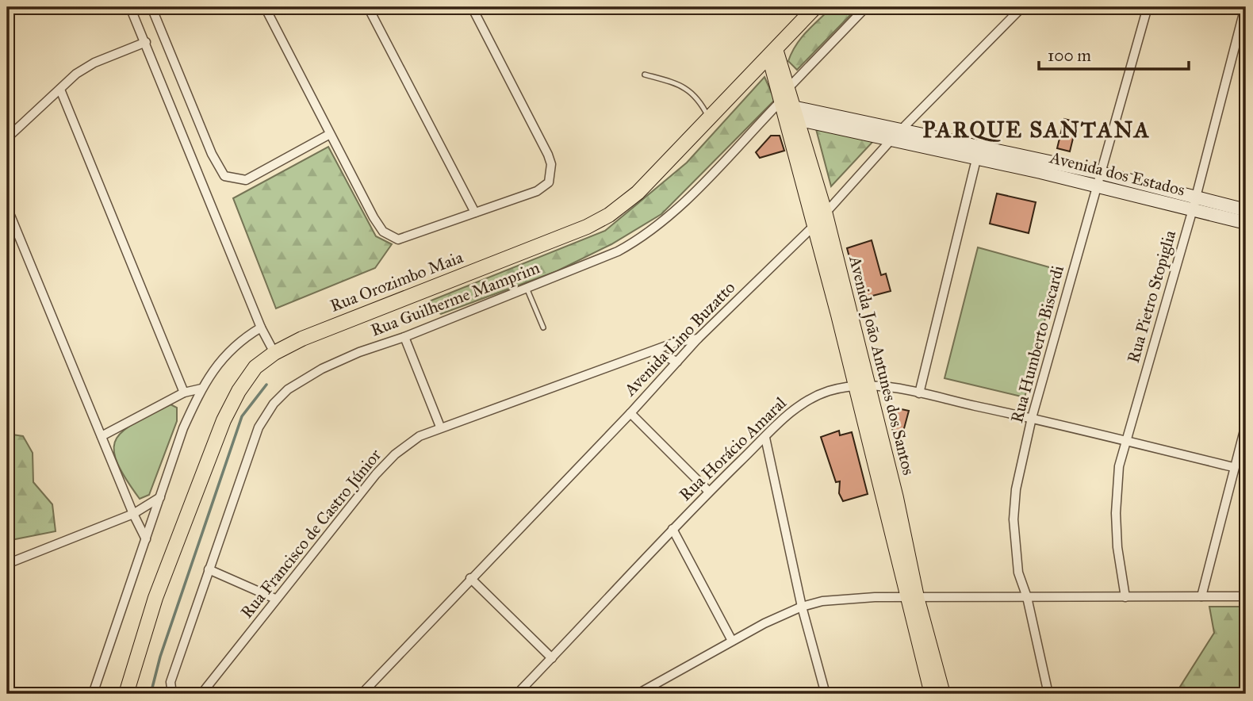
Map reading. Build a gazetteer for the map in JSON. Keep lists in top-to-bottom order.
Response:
{
  "streets": {
    "main road": ["Avenida dos Estados", "Rua Orozimbo Maia", "Avenida João Antunes dos Santos"],
    "street": [
      "Rua Pietro Stopiglia",
      "Rua Guilherme Mamprim",
      "Avenida Lino Buzatto",
      "Rua Humberto Biscardi",
      "Rua Horácio Amaral",
      "Rua Francisco de Castro Júnior"
    ]
  },
  "crossings": [
    ["Avenida dos Estados", "Rua Pietro Stopiglia"],
    ["Avenida dos Estados", "Rua Guilherme Mamprim"],
    ["Avenida dos Estados", "Avenida Lino Buzatto"],
    ["Avenida dos Estados", "Rua Humberto Biscardi"],
    ["Avenida dos Estados", "Avenida João Antunes dos Santos"],
    ["Rua Orozimbo Maia", "Avenida João Antunes dos Santos"],
    ["Rua Pietro Stopiglia", "Rua Horácio Amaral"],
    ["Rua Guilherme Mamprim", "Avenida João Antunes dos Santos"],
    ["Avenida Lino Buzatto", "Avenida João Antunes dos Santos"],
    ["Avenida Lino Buzatto", "Rua Francisco de Castro Júnior"],
    ["Rua Humberto Biscardi", "Rua Horácio Amaral"],
    ["Avenida João Antunes dos Santos", "Rua Horácio Amaral"]
  ],
  "districts": ["PARQUE SANTANA"],
  "scale_bar": "100 m"
}
